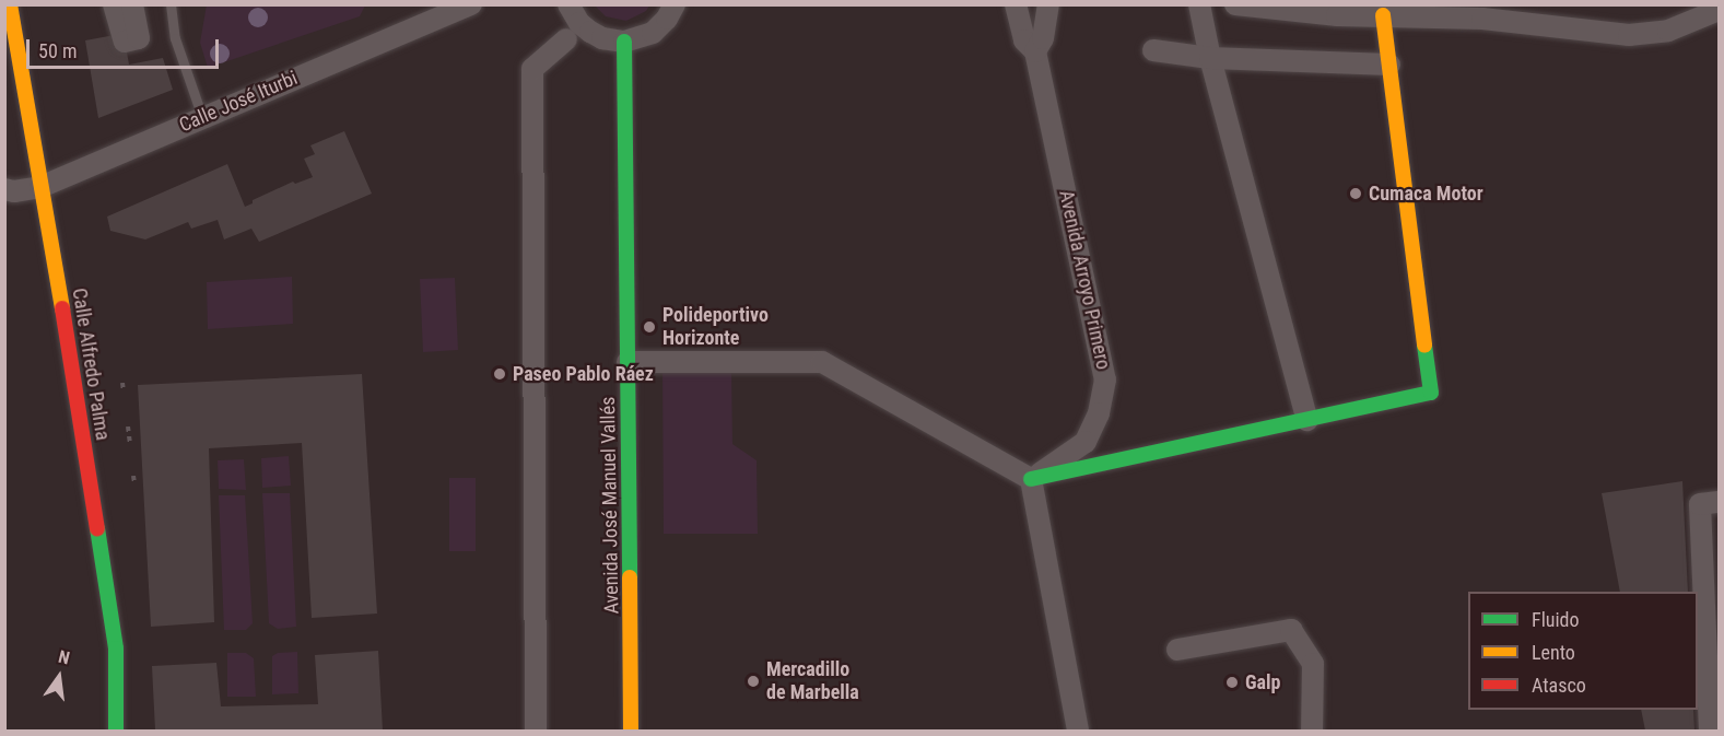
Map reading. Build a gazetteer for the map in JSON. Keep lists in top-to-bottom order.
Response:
{
  "streets": {
    "street": [
      "Calle José Iturbi",
      "Avenida Arroyo Primero",
      "Calle Alfredo Palma",
      "Avenida José Manuel Vallés"
    ]
  },
  "crossings": [
    ["Calle José Iturbi", "Calle Alfredo Palma"]
  ],
  "places": [
    "Cumaca Motor",
    "Polideportivo Horizonte",
    "Paseo Pablo Ráez",
    "Mercadillo de Marbella",
    "Galp"
  ],
  "legend": ["Fluido", "Lento", "Atasco"],
  "scale_bar": "50 m",
  "north": "top"
}
